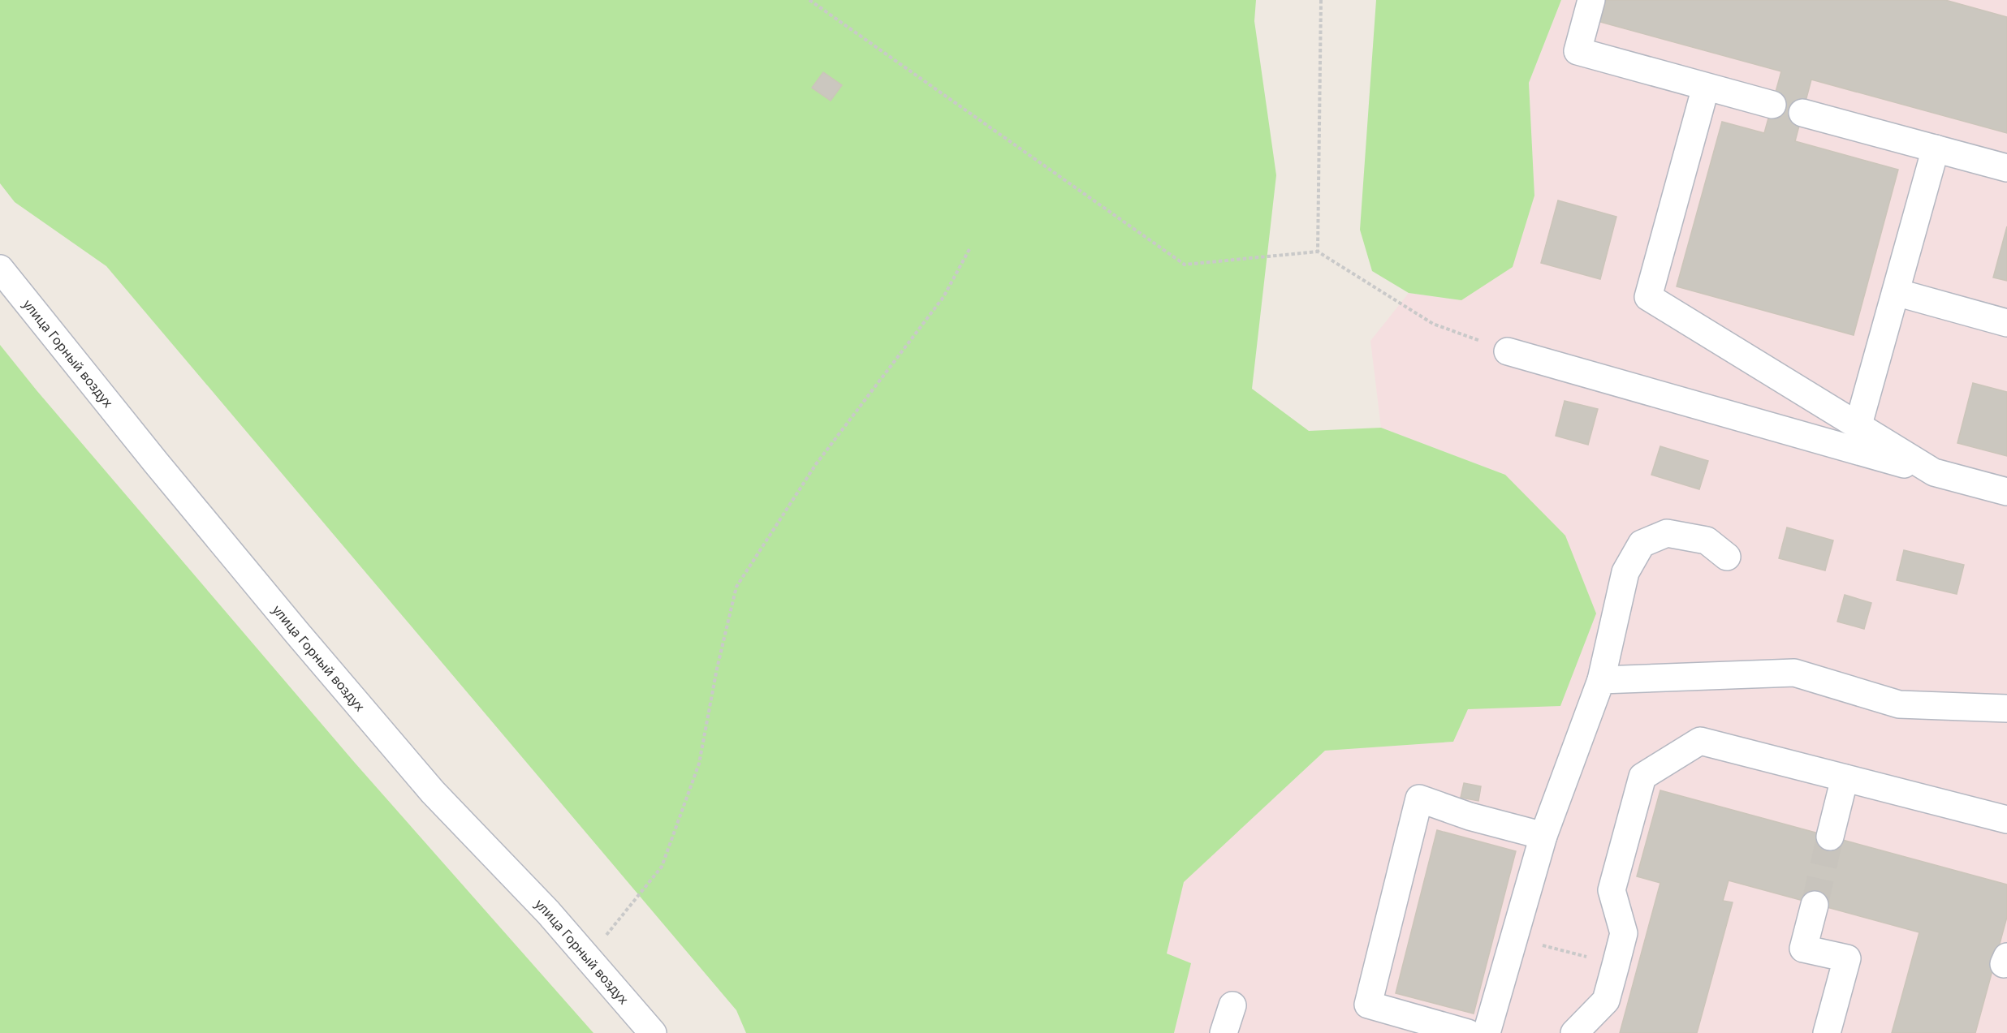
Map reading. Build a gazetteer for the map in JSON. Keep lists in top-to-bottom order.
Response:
{
  "streets": {
    "street": ["улица Горный воздух"]
  }
}
